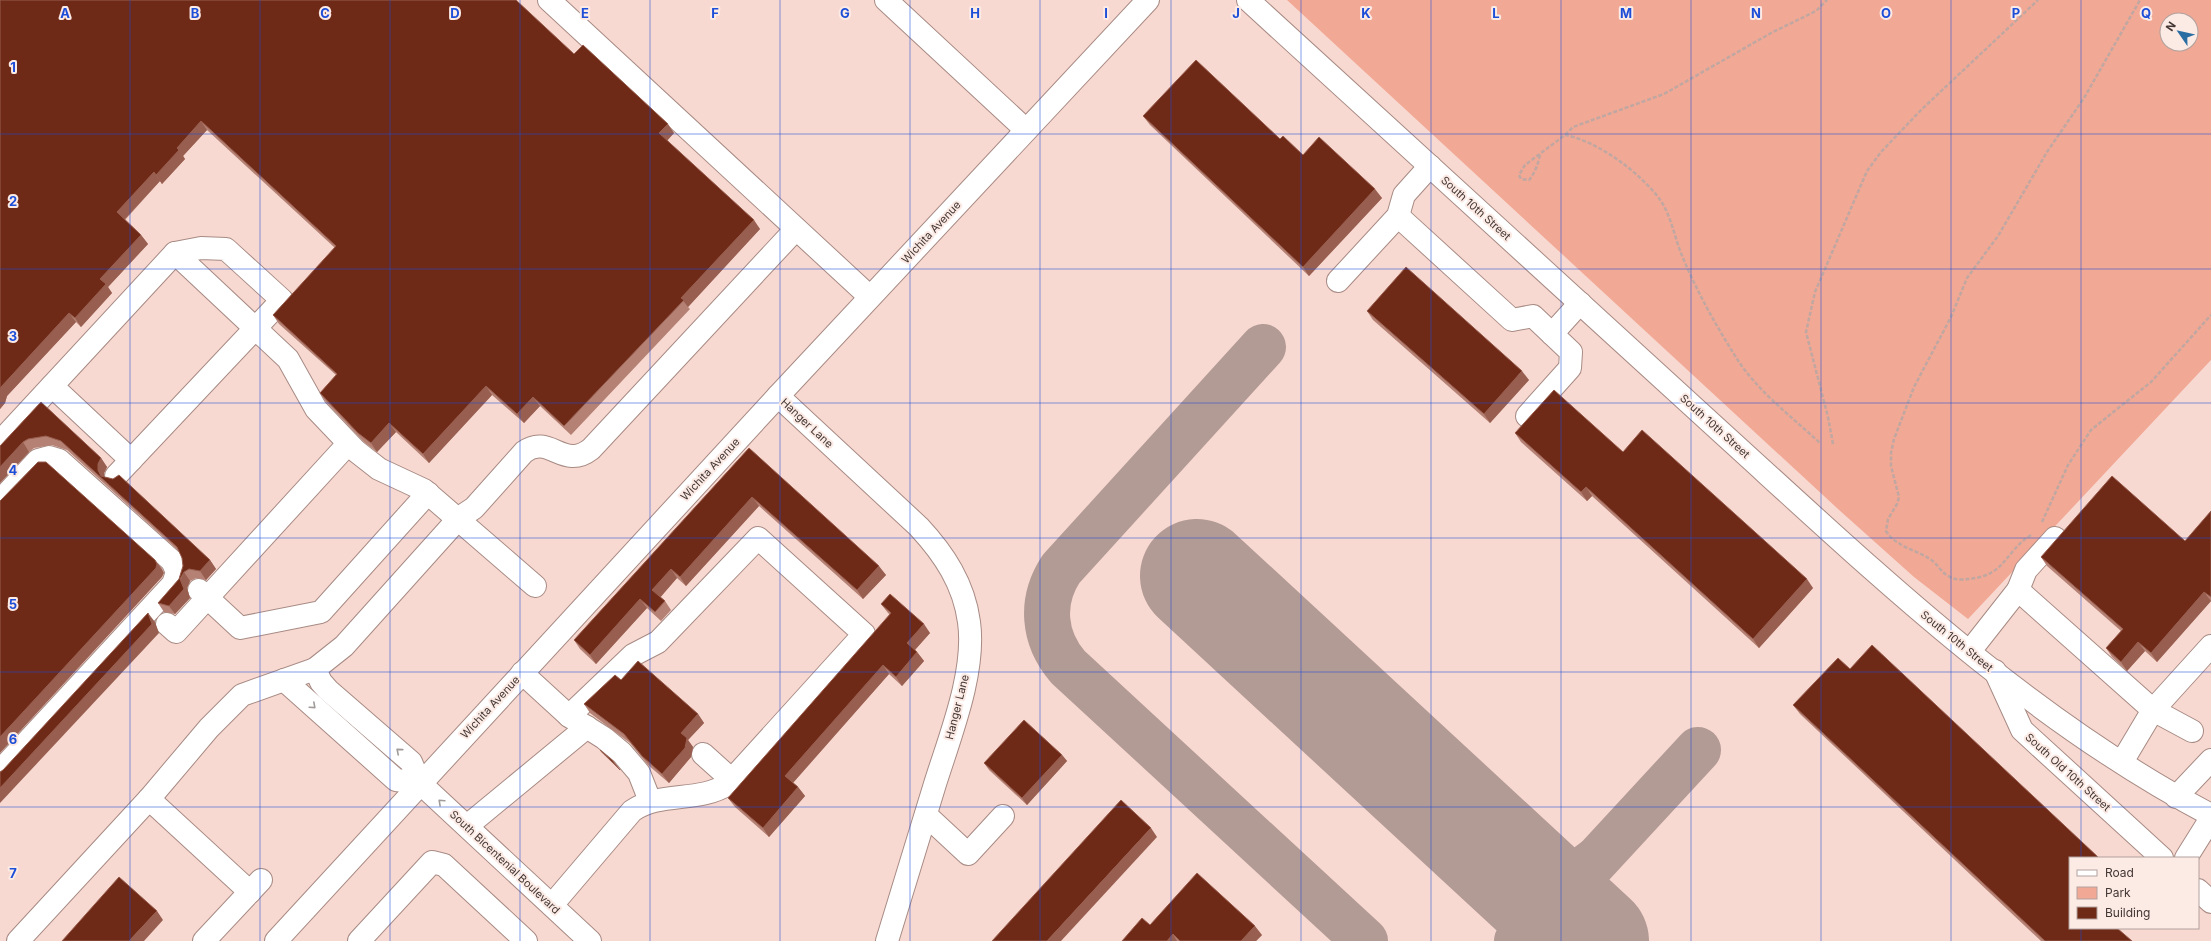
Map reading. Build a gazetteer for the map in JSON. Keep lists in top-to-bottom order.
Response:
{
  "streets": {
    "main road": [
      "South 10th Street",
      "Wichita Avenue",
      "Hanger Lane",
      "South Old 10th Street",
      "South Bicentenial Boulevard"
    ]
  },
  "crossings": [
    ["South 10th Street", "South Old 10th Street"],
    ["Wichita Avenue", "Hanger Lane"],
    ["Wichita Avenue", "South Bicentenial Boulevard"]
  ],
  "legend": ["Road", "Park", "Building"],
  "north": "top left",
  "grid": {
    "columns": [
      "A",
      "B",
      "C",
      "D",
      "E",
      "F",
      "G",
      "H",
      "I",
      "J",
      "K",
      "L",
      "M",
      "N",
      "O",
      "P",
      "Q"
    ],
    "rows": [
      "1",
      "2",
      "3",
      "4",
      "5",
      "6",
      "7"
    ]
  }
}
